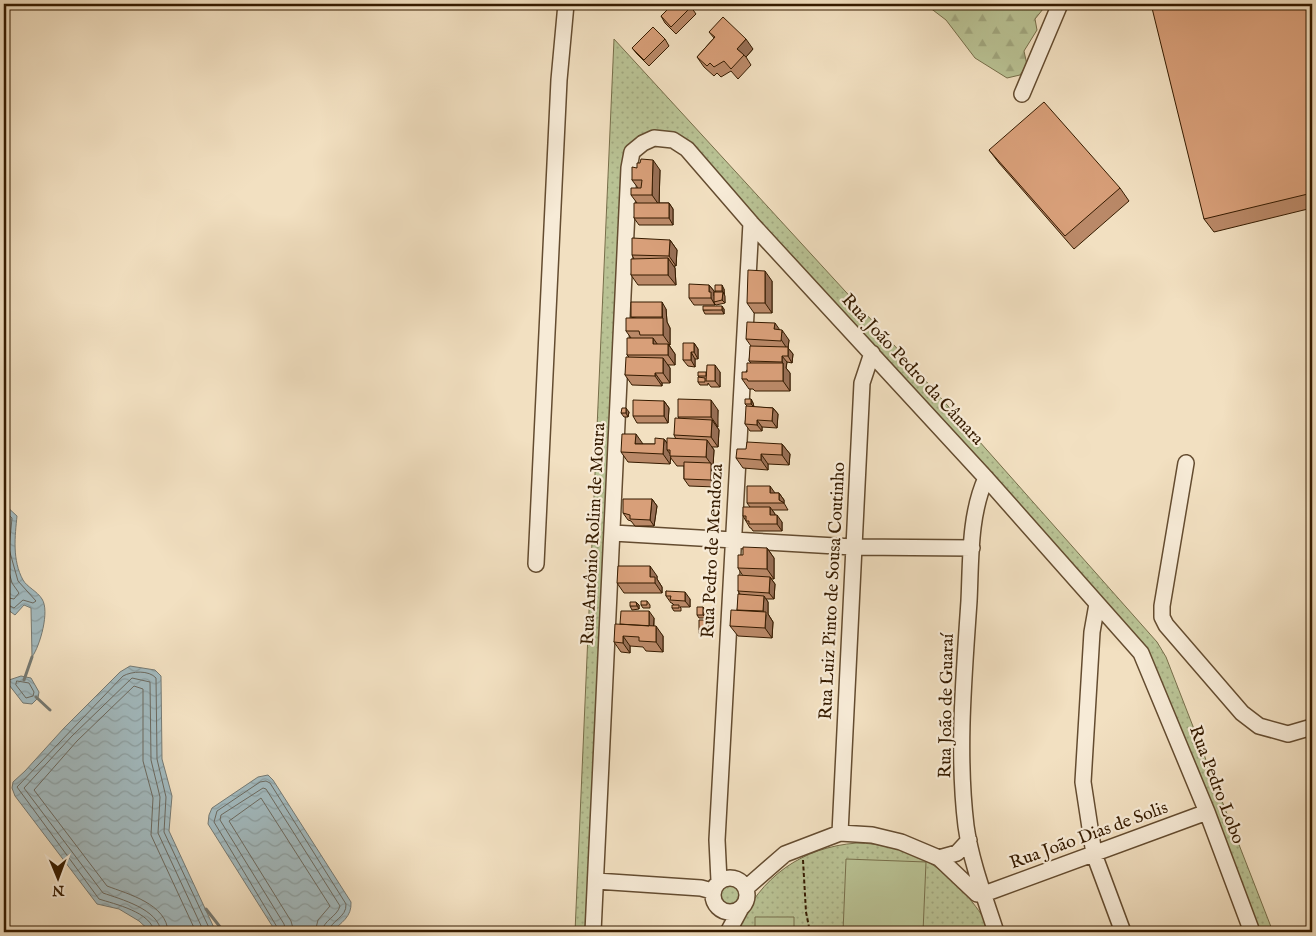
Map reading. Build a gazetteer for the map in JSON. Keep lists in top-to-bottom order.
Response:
{
  "streets": {
    "street": [
      "Rua João Pedro da Câmara",
      "Rua Antônio Rolim de Moura",
      "Rua Pedro de Mendoza",
      "Rua Luiz Pinto de Sousa Coutinho",
      "Rua João de Guaraí",
      "Rua Pedro Lobo",
      "Rua João Dias de Solis"
    ]
  },
  "crossings": [
    ["Rua João Pedro da Câmara", "Rua Antônio Rolim de Moura"],
    ["Rua João Pedro da Câmara", "Rua Pedro de Mendoza"],
    ["Rua João Pedro da Câmara", "Rua Luiz Pinto de Sousa Coutinho"],
    ["Rua João Pedro da Câmara", "Rua João de Guaraí"],
    ["Rua João Pedro da Câmara", "Rua Pedro Lobo"],
    ["Rua João de Guaraí", "Rua João Dias de Solis"],
    ["Rua Pedro Lobo", "Rua João Dias de Solis"]
  ],
  "north": "bottom"
}
